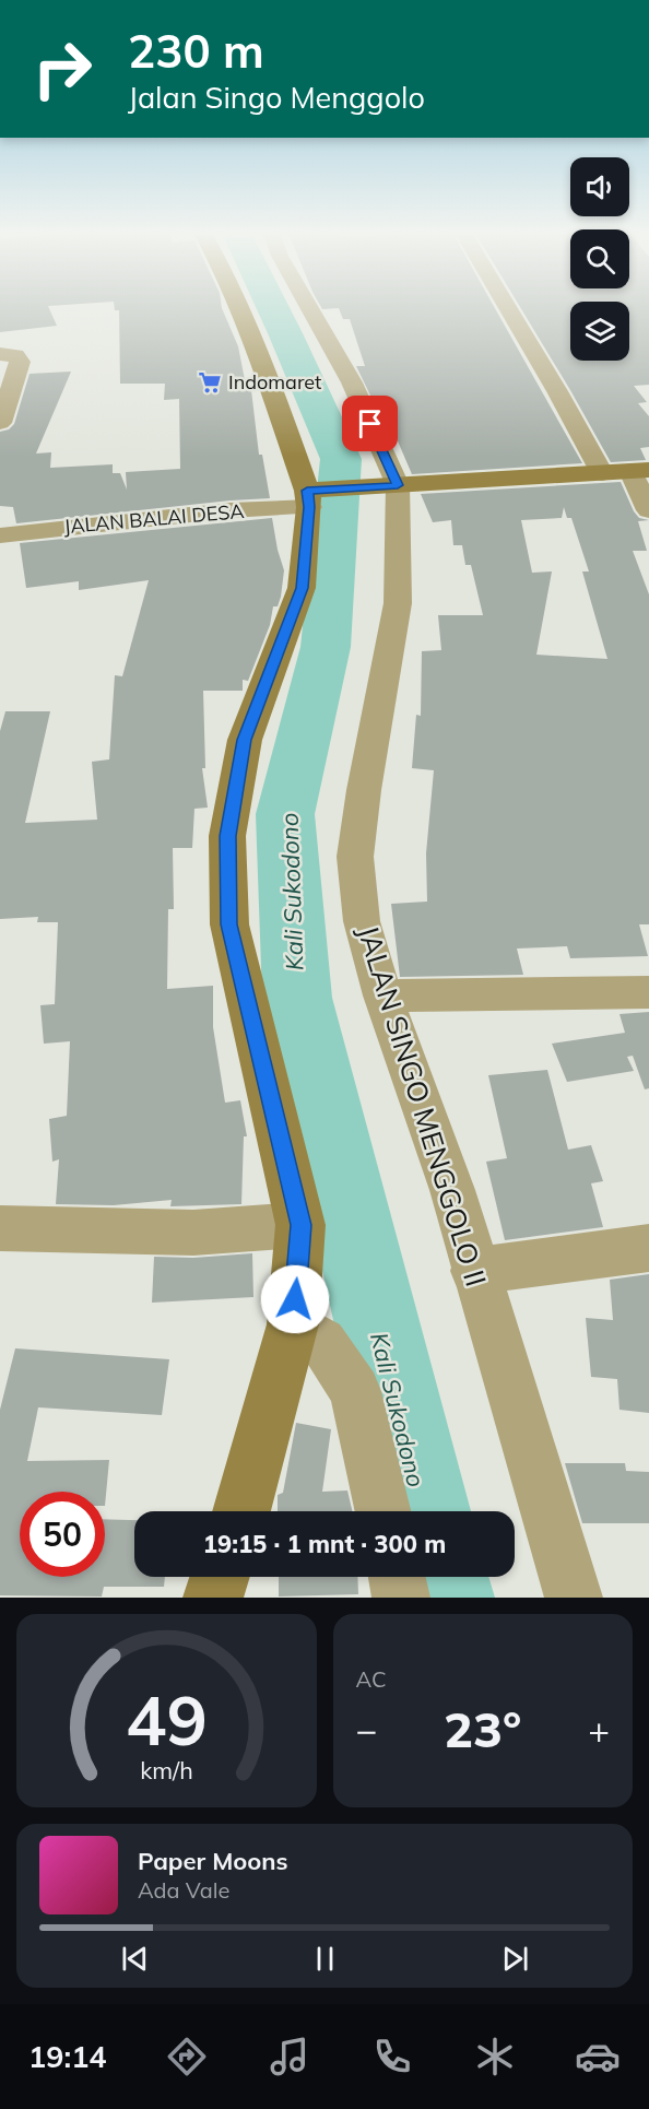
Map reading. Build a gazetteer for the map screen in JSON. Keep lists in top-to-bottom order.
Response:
{
  "streets": {
    "street": ["JALAN BALAI DESA", "JALAN SINGO MENGGOLO II"]
  },
  "water": ["Kali Sukodono"],
  "places": {
    "supermarket": ["Indomaret"]
  },
  "page": {
    "turn": ["230 m", "Jalan Singo Menggolo"],
    "limit": "50",
    "trip": "19:15 · 1 mnt · 300 m",
    "tile": "AC",
    "heat": ["−", "23°", "+"],
    "song": ["Paper Moons", "Ada Vale"],
    "tabs": "19:14",
    "gauge": ["49", "km/h"]
  }
}
